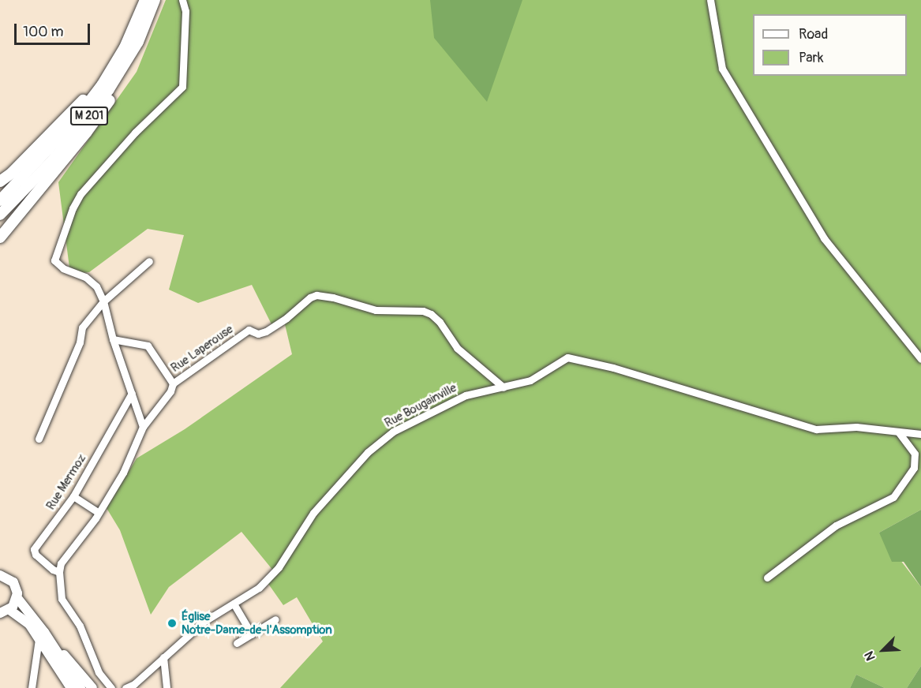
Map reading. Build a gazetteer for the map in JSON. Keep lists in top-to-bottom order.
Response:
{
  "streets": {
    "highway": ["M 201"],
    "street": ["Rue Laperouse", "Rue Bougainville", "Rue Mermoz"]
  },
  "crossings": [
    ["Rue Laperouse", "Rue Bougainville"],
    ["Rue Laperouse", "Rue Mermoz"]
  ],
  "places": ["Église Notre-Dame-de-l'Assomption"],
  "legend": ["Road", "Park"],
  "scale_bar": "100 m",
  "north": "bottom left"
}
